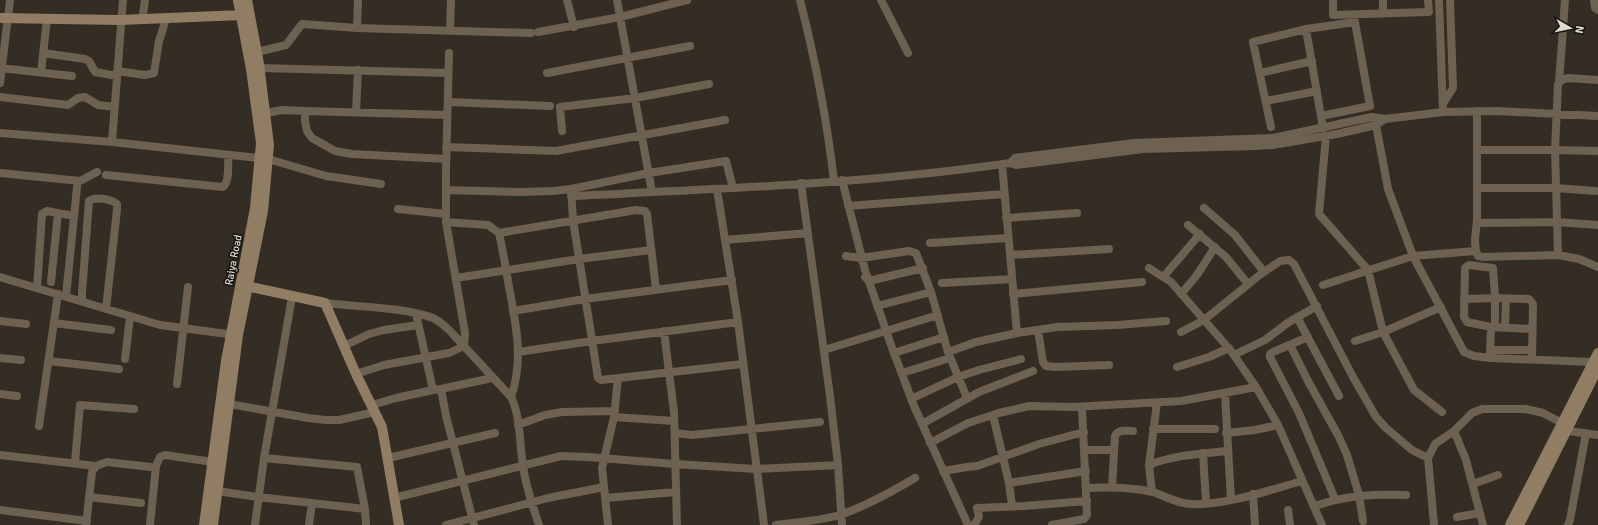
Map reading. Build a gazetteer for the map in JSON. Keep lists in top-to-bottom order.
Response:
{
  "streets": {
    "street": ["Raiya Road"]
  },
  "north": "right"
}
